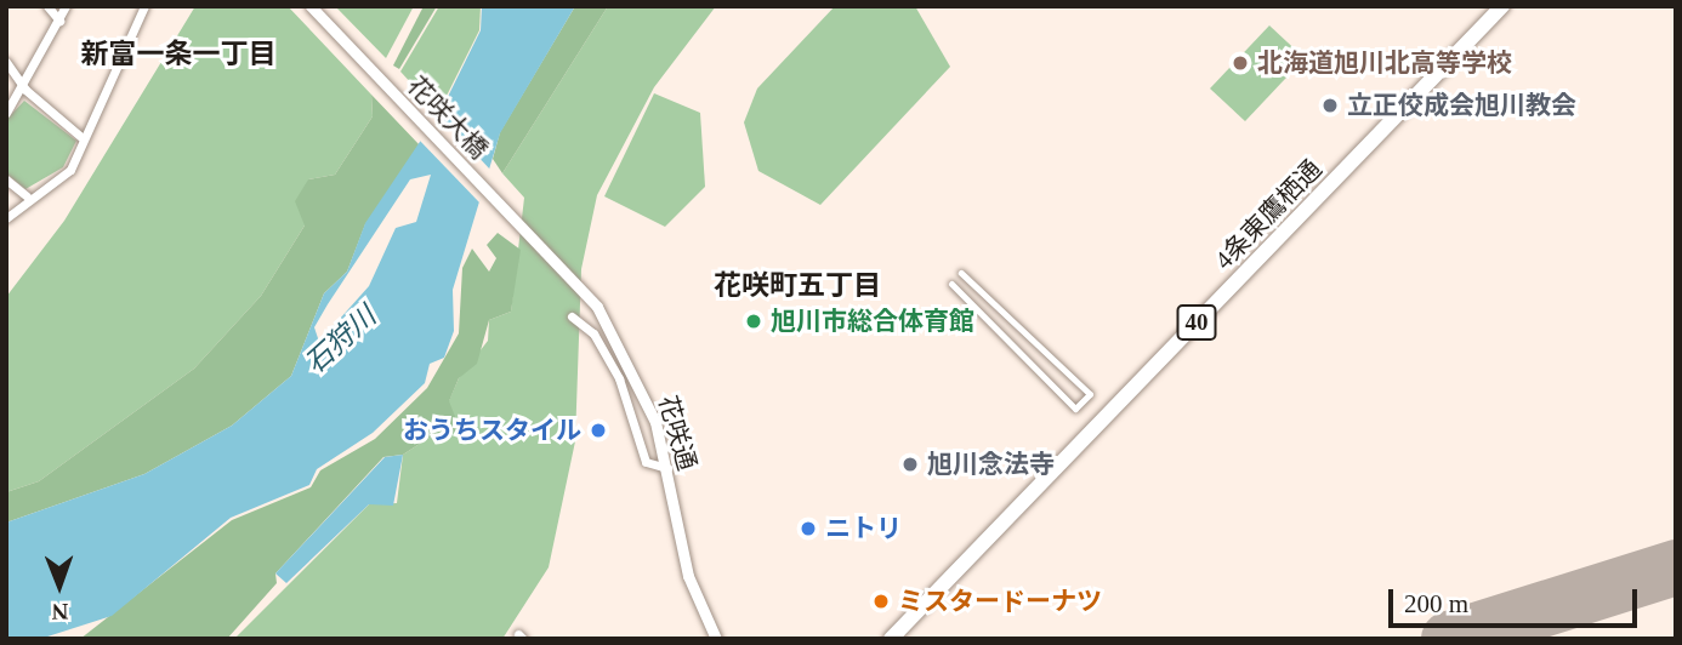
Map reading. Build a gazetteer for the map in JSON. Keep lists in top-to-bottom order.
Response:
{
  "streets": {
    "highway": ["4条東鷹栖通", "40"],
    "street": ["花咲大橋", "花咲通"]
  },
  "crossings": [
    ["花咲大橋", "花咲通"]
  ],
  "districts": ["新富一条一丁目", "花咲町五丁目"],
  "water": ["石狩川"],
  "places": [
    "北海道旭川北高等学校",
    "立正佼成会旭川教会",
    "旭川市総合体育館",
    "おうちスタイル",
    "旭川念法寺",
    "ニトリ",
    "ミスタードーナツ"
  ],
  "scale_bar": "200 m",
  "north": "bottom"
}
